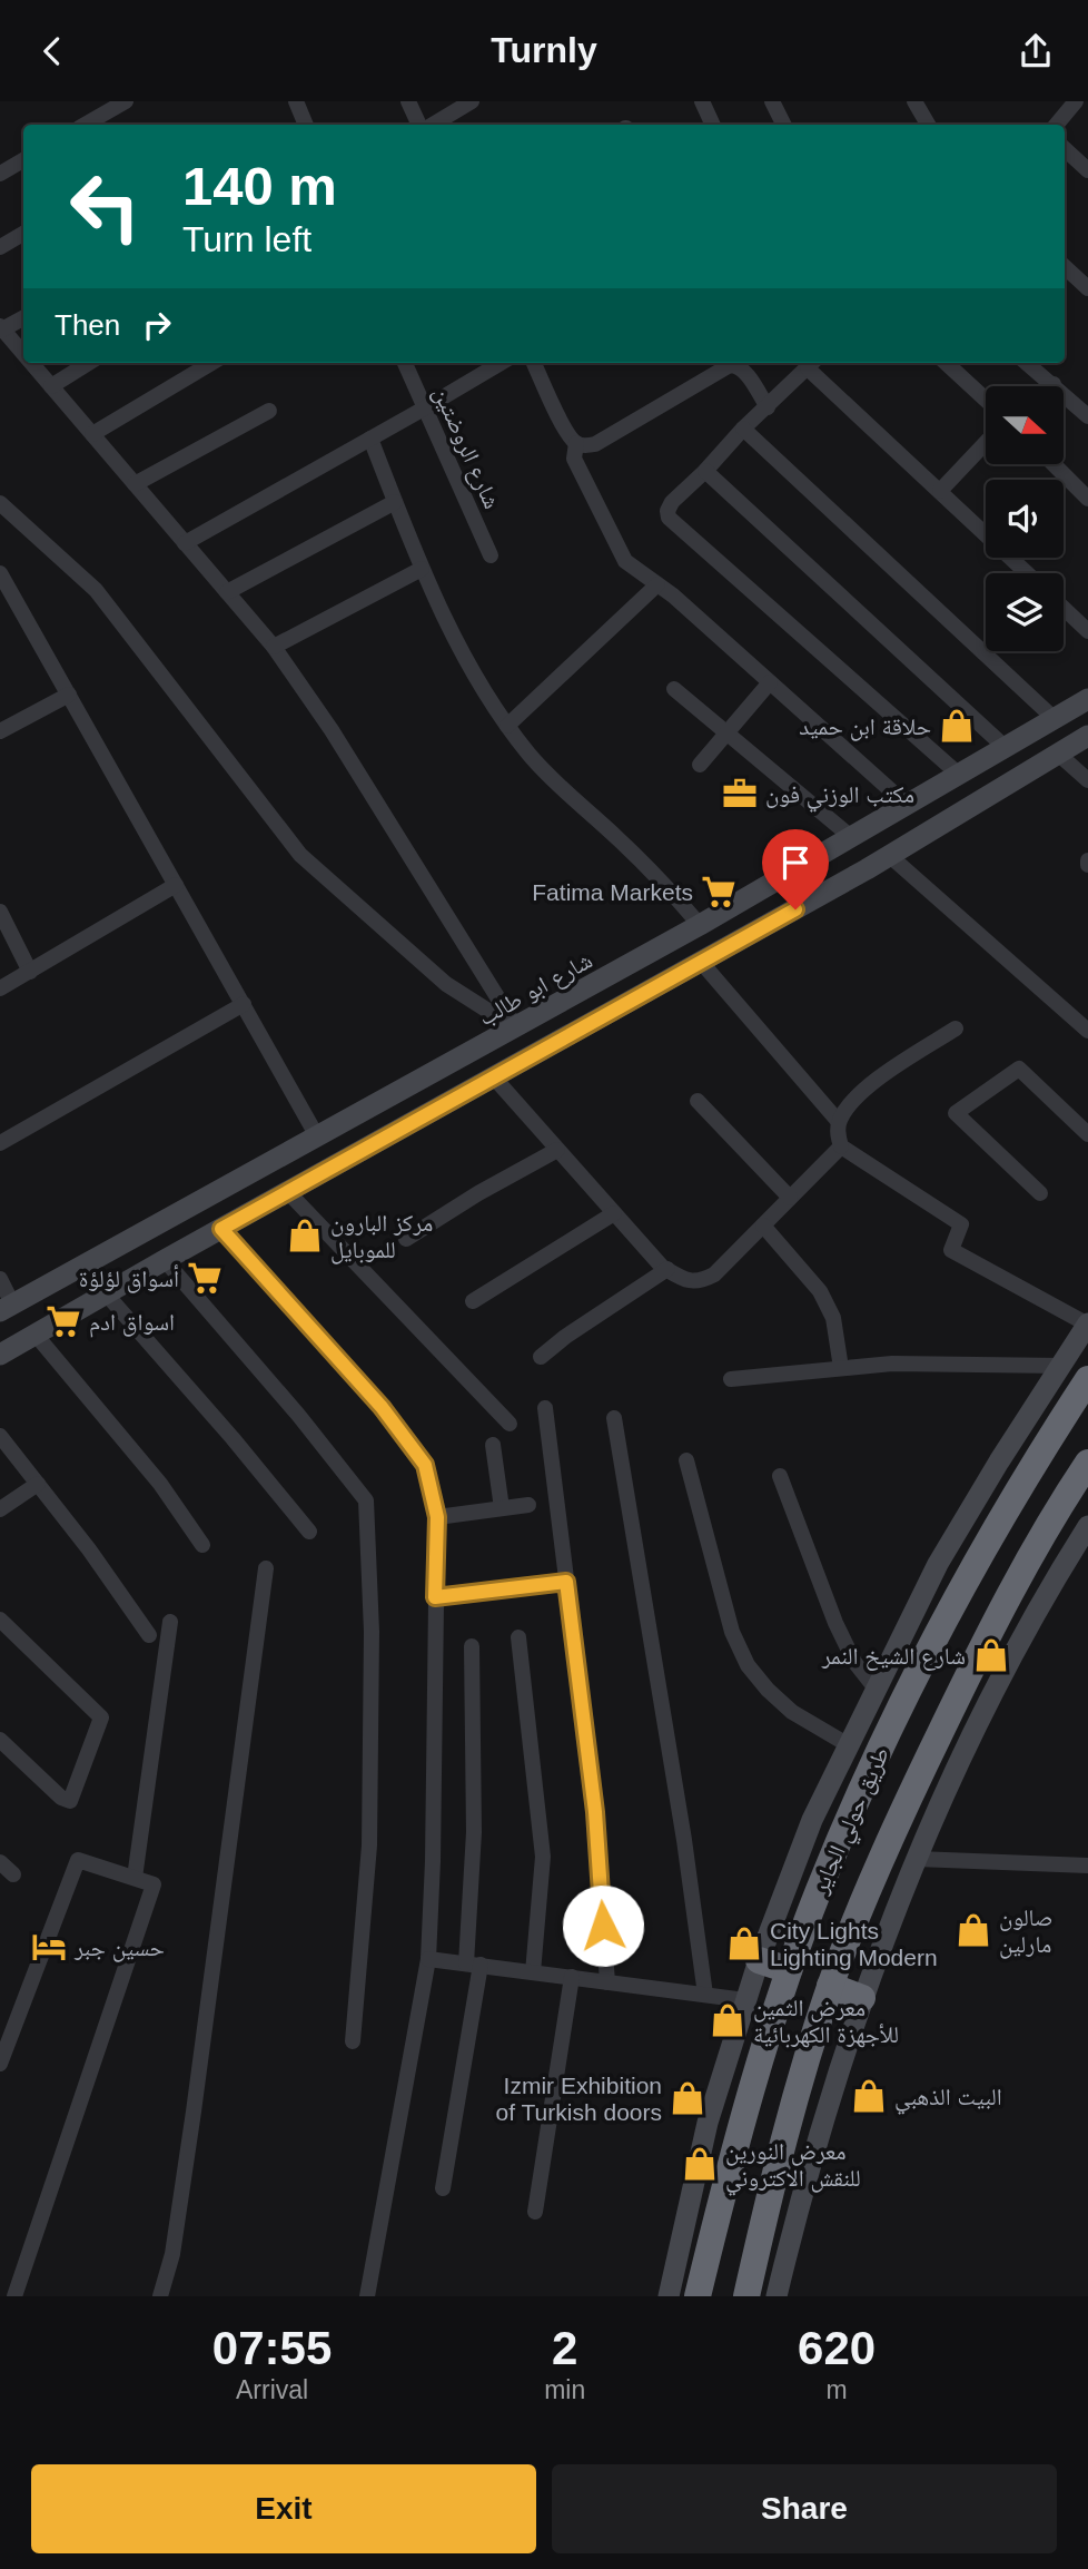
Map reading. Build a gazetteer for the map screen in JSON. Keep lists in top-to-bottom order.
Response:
{
  "streets": {
    "highway": ["طريق حولي الجاير"],
    "street": ["شارع الروضتين", "شارع ابو طالب"]
  },
  "places": {
    "shop": [
      "حلاقة ابن حميد",
      "مركز البارون للموبايل",
      "شارع الشيخ النمر",
      "صالون مارلين",
      "City Lights Lighting Modern",
      "معرض الثمين للأجهزة الكهربائية",
      "البيت الذهبي",
      "Izmir Exhibition of Turkish doors",
      "معرض النورين للنقش الاكتروني"
    ],
    "office": ["مكتب الوزني فون"],
    "supermarket": ["Fatima Markets", "أسواق لؤلؤة", "اسواق ادم"],
    "hotel": ["حسين جبر"]
  },
  "north": "right",
  "page": {
    "header": "Turnly",
    "turn": ["140 m", "Turn left"],
    "then": "Then",
    "eta": [
      "07:55",
      "Arrival",
      "2",
      "min",
      "620",
      "m"
    ],
    "buttons": ["Exit", "Share"]
  }
}
